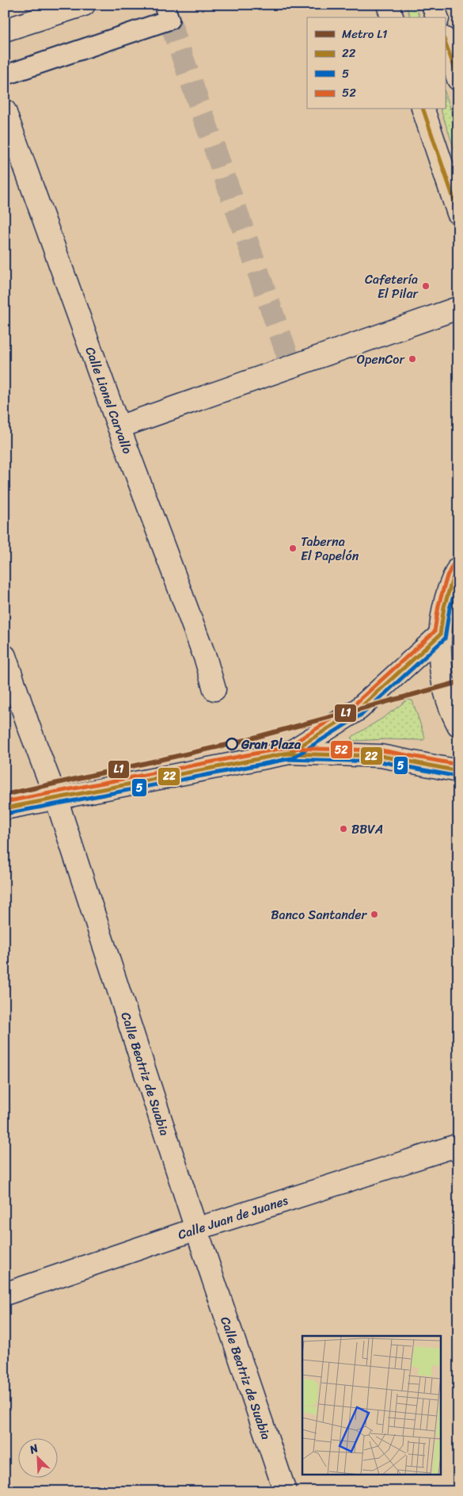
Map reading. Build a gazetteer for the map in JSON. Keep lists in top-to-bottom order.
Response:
{
  "streets": {
    "street": ["Calle Lionel Carvallo", "Calle Beatriz de Suabia", "Calle Juan de Juanes"]
  },
  "crossings": [
    ["Calle Beatriz de Suabia", "Calle Juan de Juanes"]
  ],
  "places": [
    "Cafetería El Pilar",
    "OpenCor",
    "Taberna El Papelón",
    "Gran Plaza",
    "BBVA",
    "Banco Santander"
  ],
  "lines": [
    "transit line 22",
    "transit line 52",
    "transit line 5",
    "metro line L1"
  ],
  "legend": [
    "Metro L1",
    "22",
    "5",
    "52"
  ],
  "north": "top left"
}
